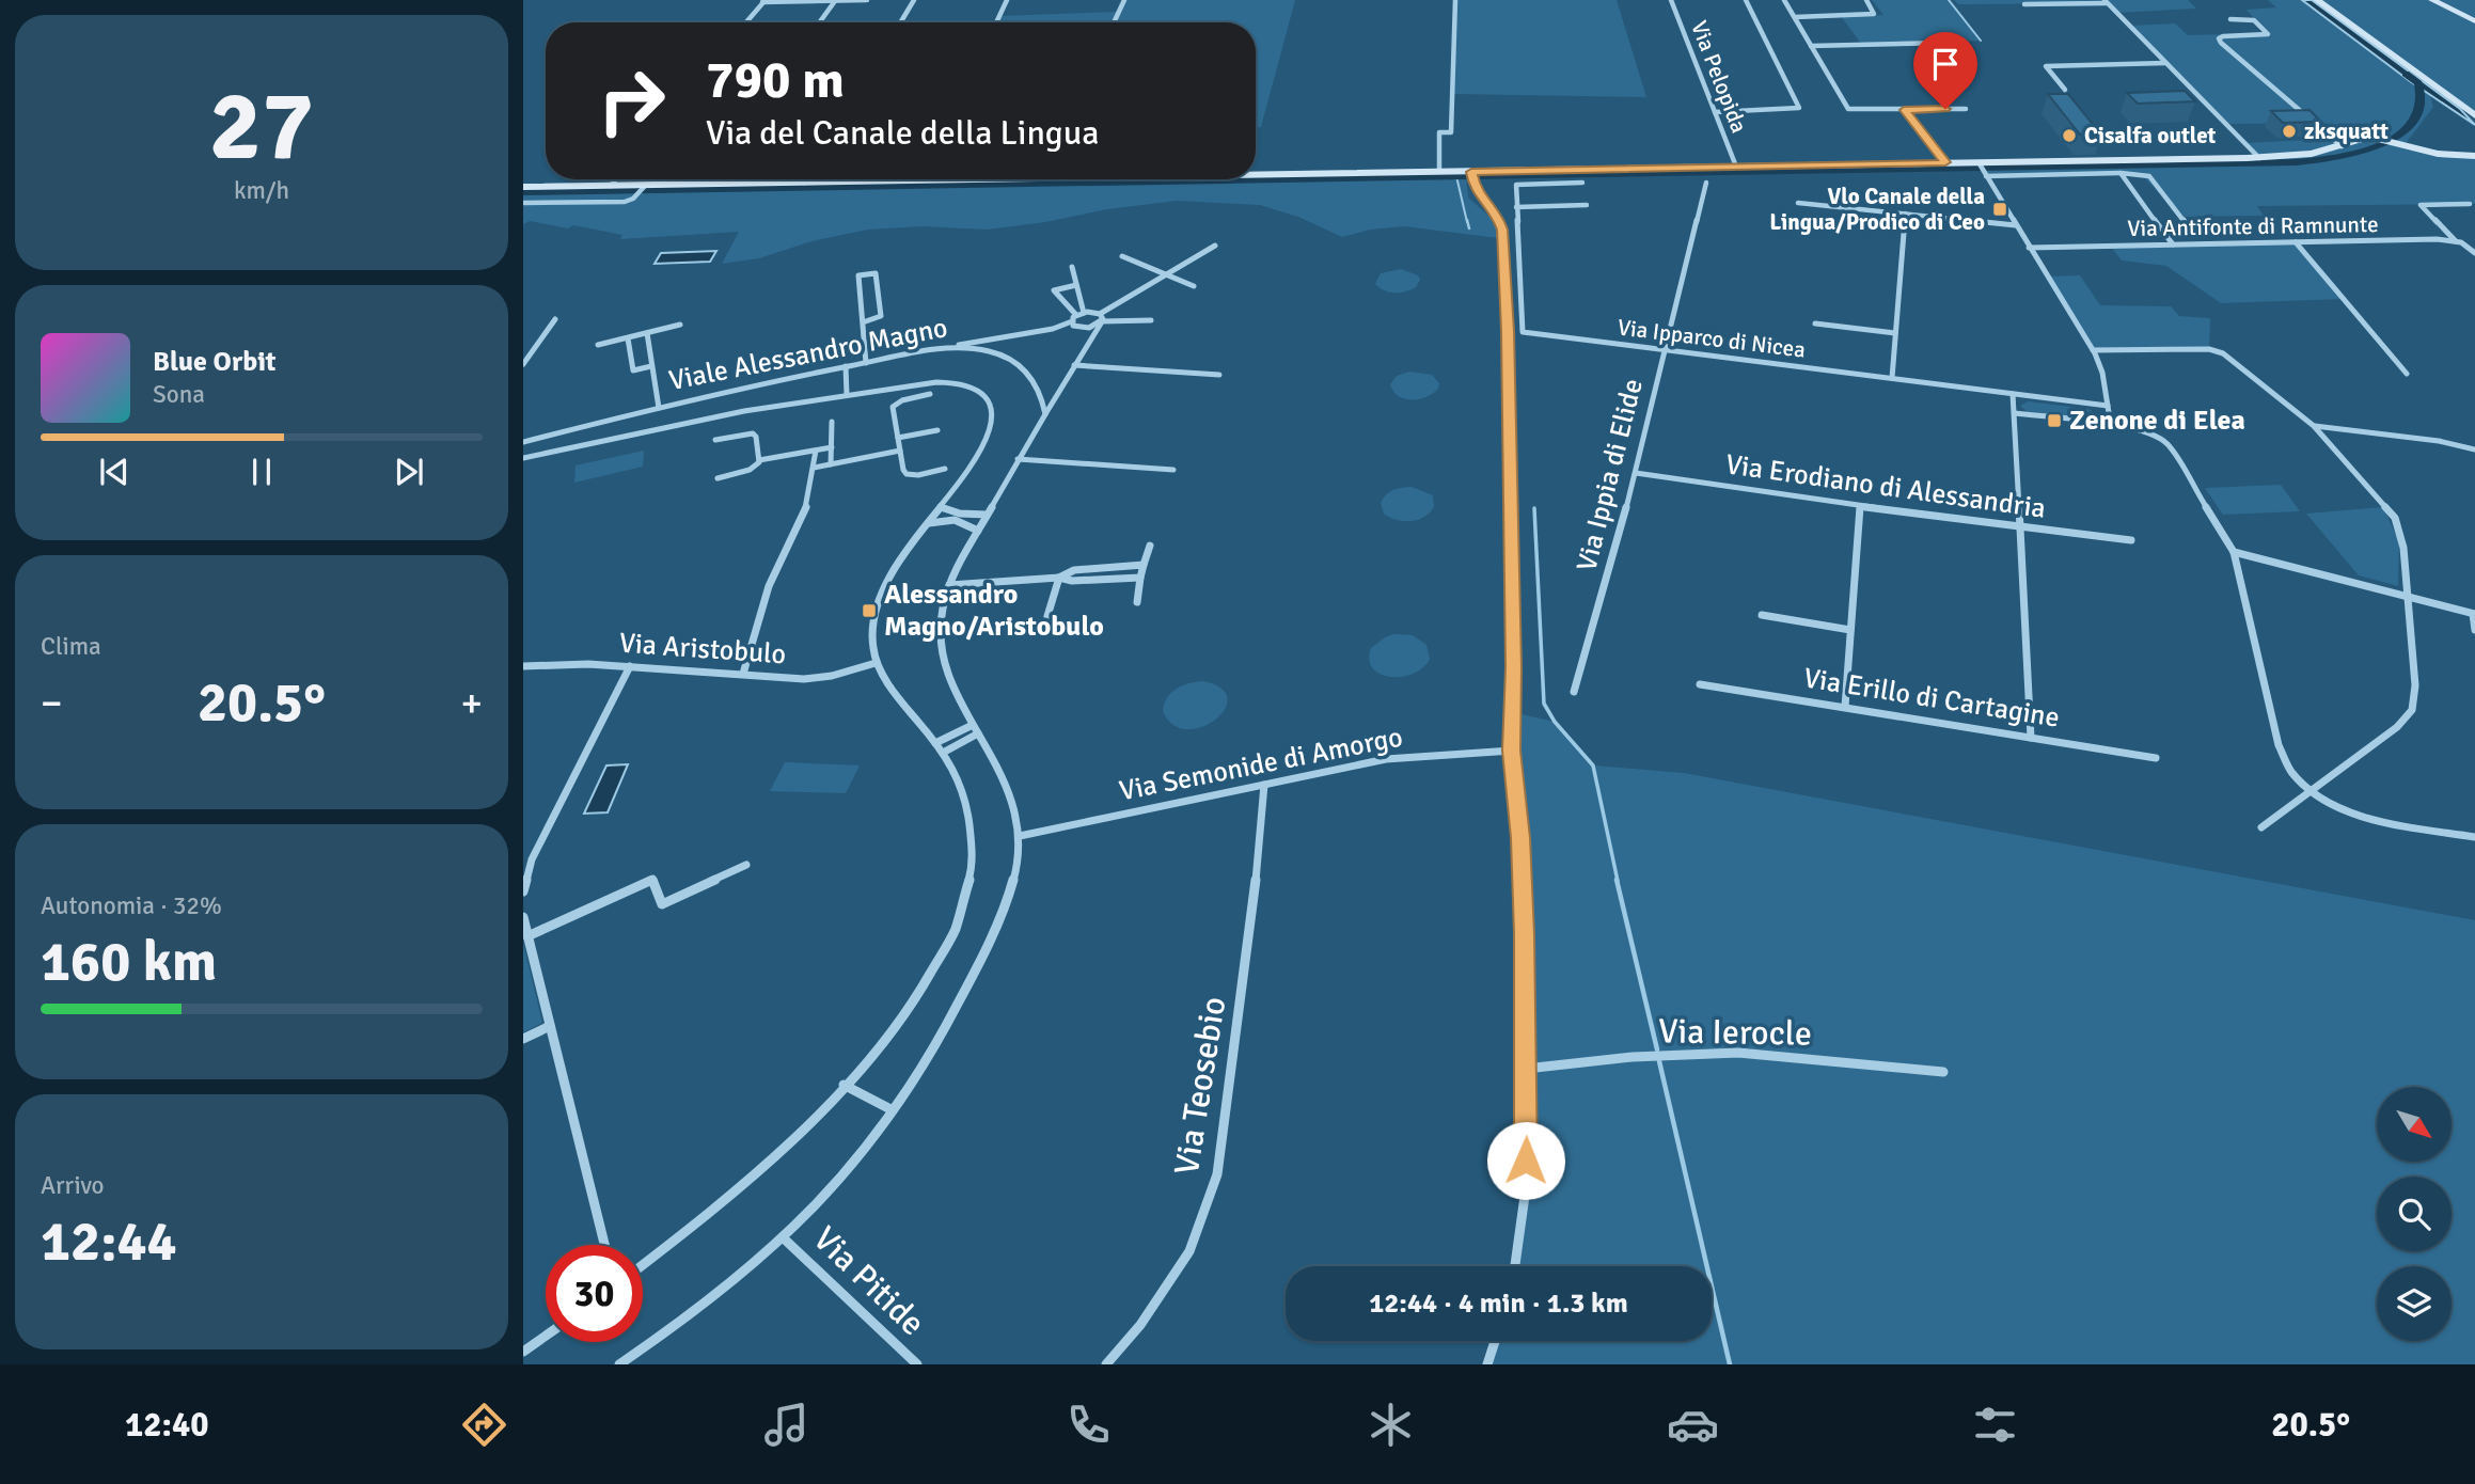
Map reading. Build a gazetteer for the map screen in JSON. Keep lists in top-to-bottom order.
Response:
{
  "streets": {
    "street": [
      "Via Pelopida",
      "Via Antifonte di Ramnunte",
      "Via Ipparco di Nicea",
      "Viale Alessandro Magno",
      "Via Ippia di Elide",
      "Via Erodiano di Alessandria",
      "Via Aristobulo",
      "Via Erillo di Cartagine",
      "Via Semonide di Amorgo",
      "Via Ierocle",
      "Via Teosebio",
      "Via Pitide"
    ]
  },
  "crossings": [
    ["Via Ipparco di Nicea", "Via Ippia di Elide"],
    ["Viale Alessandro Magno", "Via Aristobulo"],
    ["Via Ippia di Elide", "Via Erodiano di Alessandria"],
    ["Via Semonide di Amorgo", "Via Teosebio"]
  ],
  "places": {
    "other": ["zksquatt", "Cisalfa outlet"],
    "transit": ["Vlo Canale della Lingua/Prodico di Ceo", "Zenone di Elea", "Alessandro Magno/Aristobulo"]
  },
  "north": "bottom right",
  "page": {
    "tile": [
      ["27", "km/h"],
      "Clima",
      ["Autonomia · 32%", "160 km"],
      ["Arrivo", "12:44"]
    ],
    "turn": ["790 m", "Via del Canale della Lingua"],
    "song": ["Blue Orbit", "Sona"],
    "heat": ["−", "20.5°", "+"],
    "limit": "30",
    "trip": "12:44 · 4 min · 1.3 km",
    "tabs": ["12:40", "20.5°"]
  }
}
